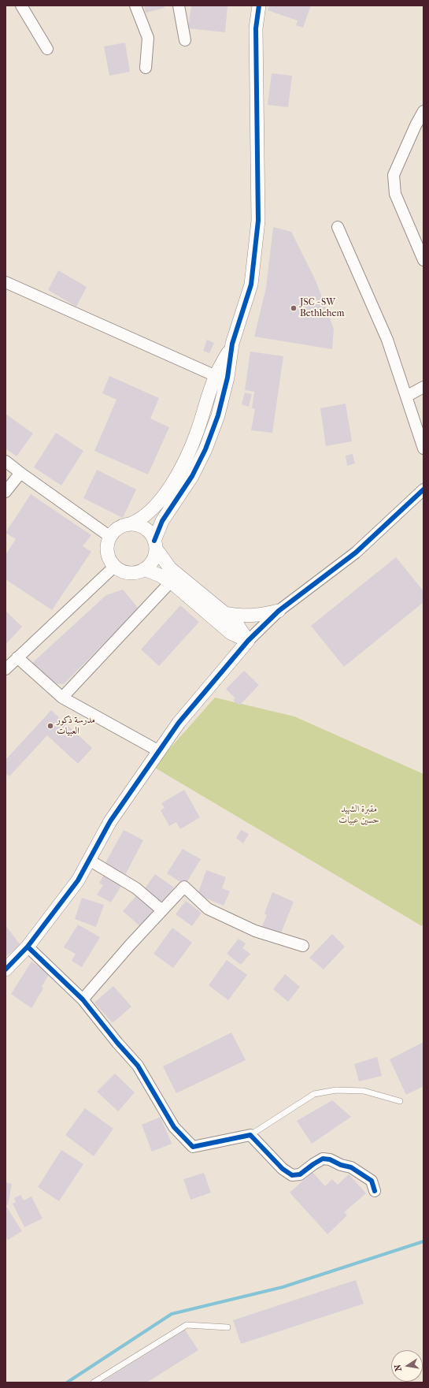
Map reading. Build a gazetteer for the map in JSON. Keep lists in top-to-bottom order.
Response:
{
  "parks": ["مقبرة الشهيد حسين عبيات"],
  "places": ["JSC - SW Bethlehem", "مدرسة ذكور العبيات"],
  "north": "left"
}
